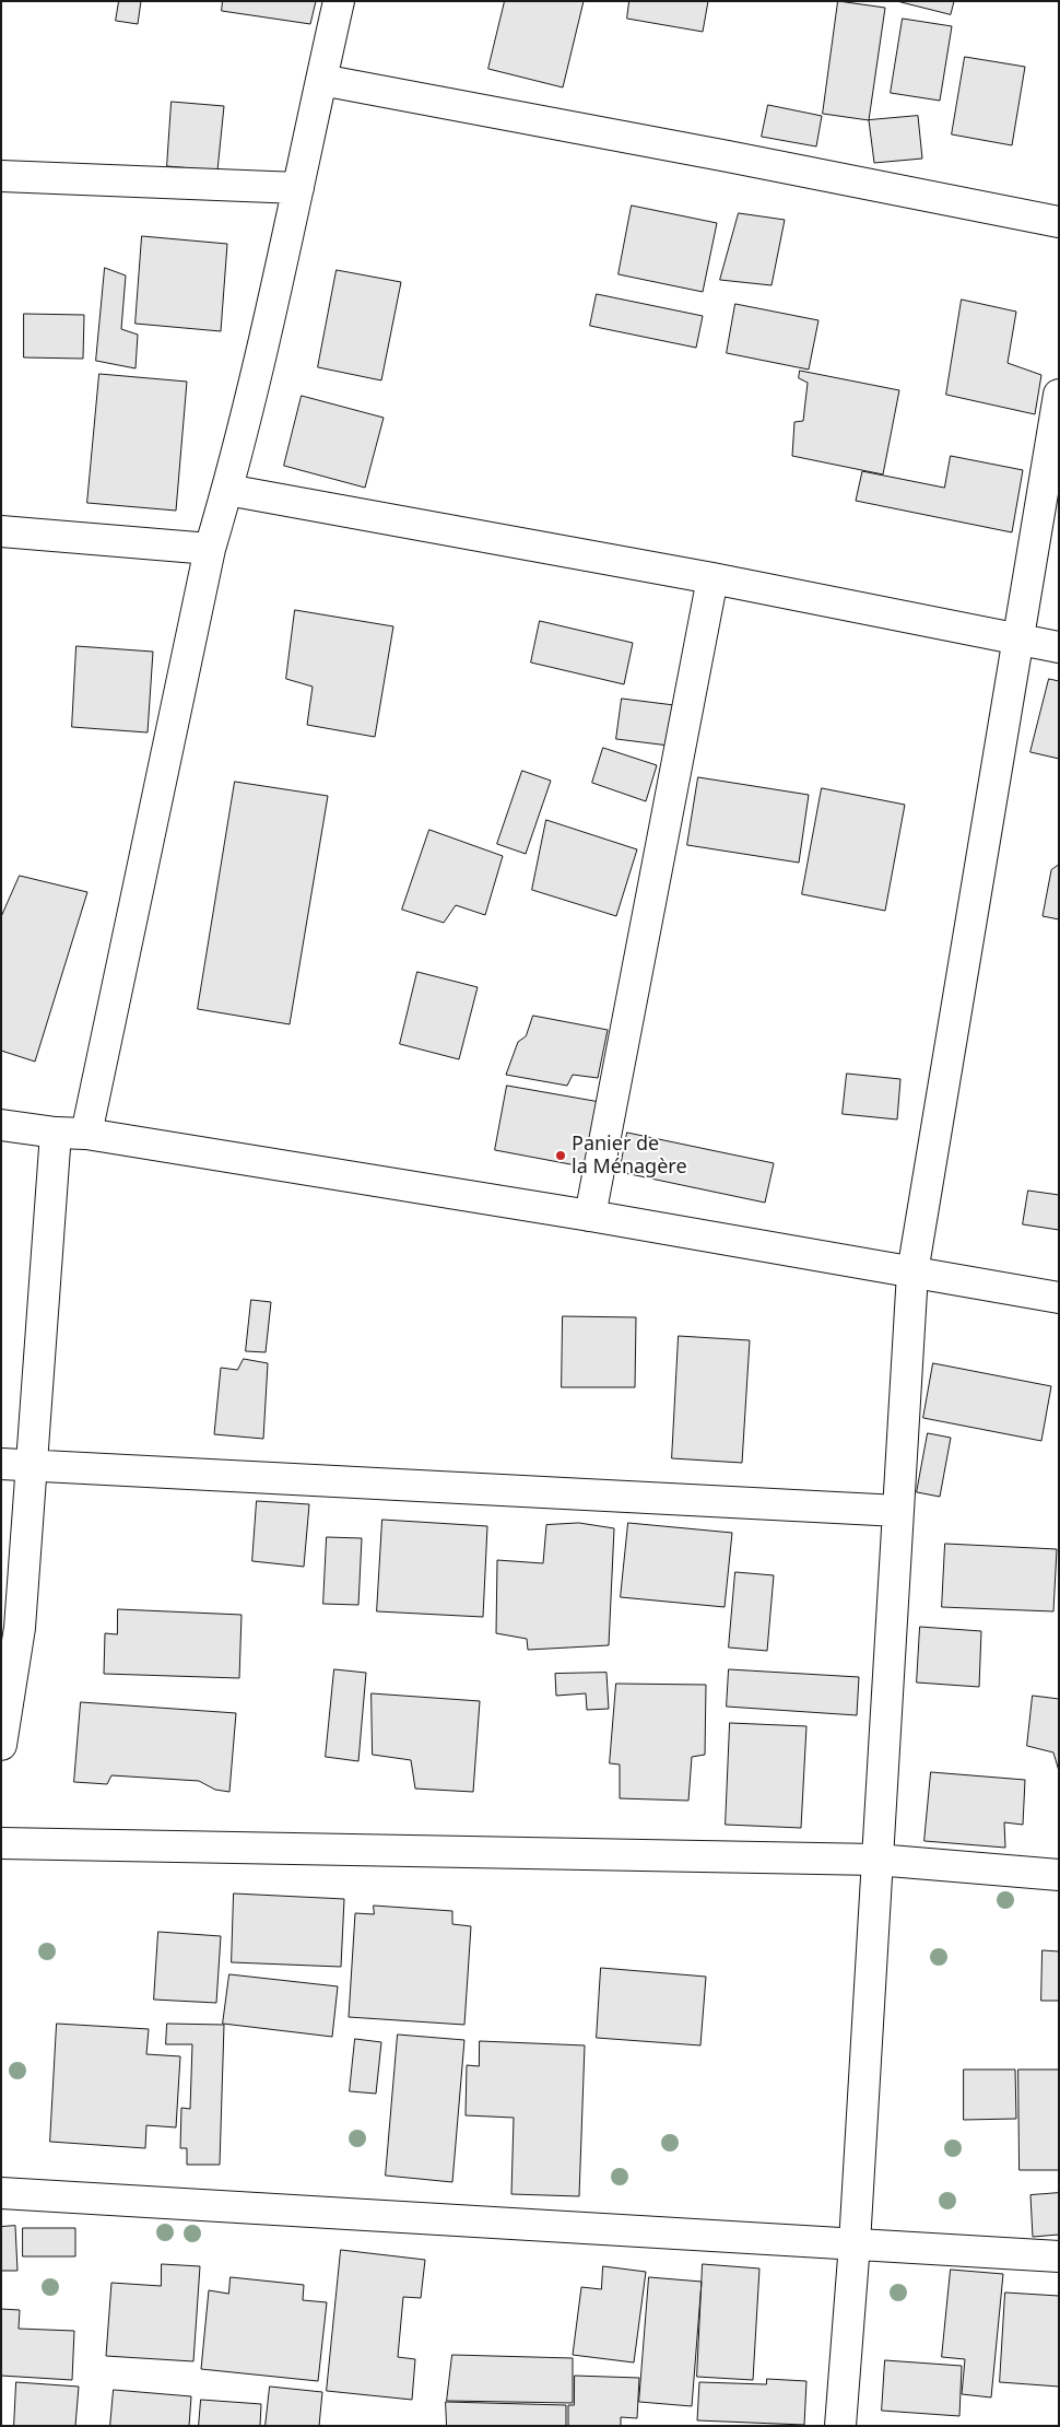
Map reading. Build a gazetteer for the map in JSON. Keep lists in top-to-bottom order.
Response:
{
  "places": ["Panier de la Ménagère"]
}
